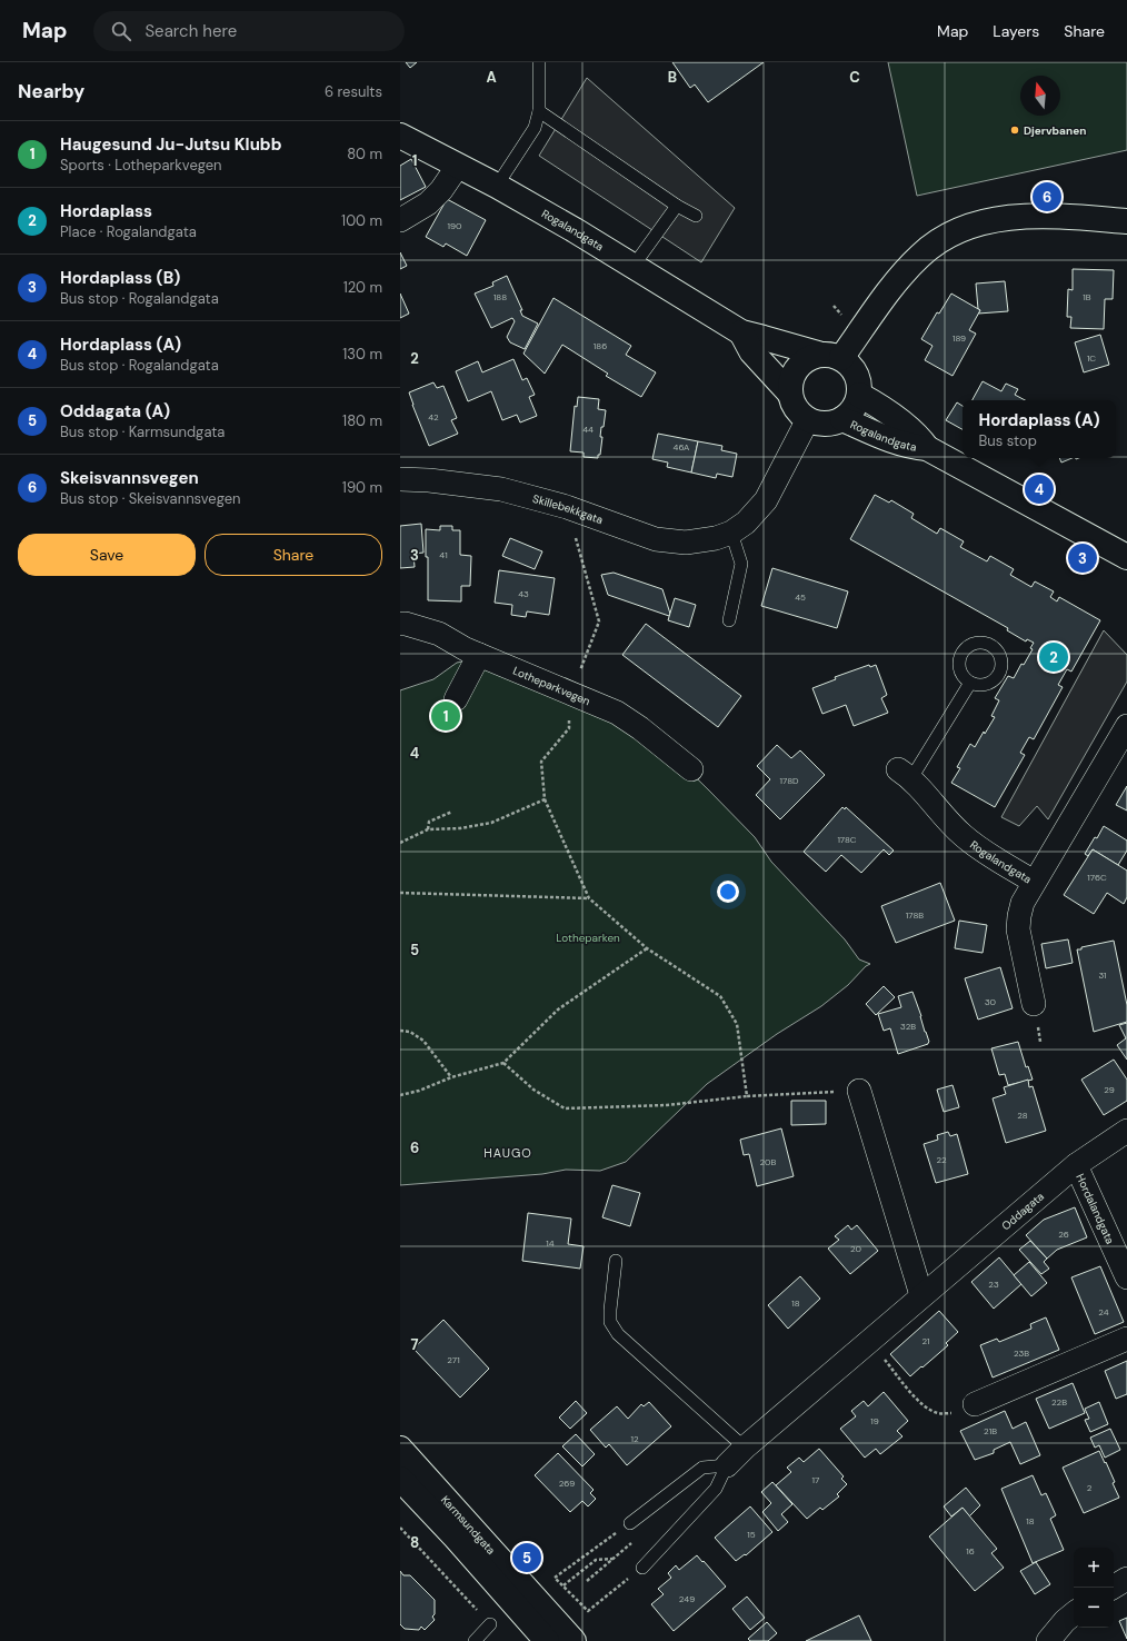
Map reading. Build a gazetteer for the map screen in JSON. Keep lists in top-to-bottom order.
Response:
{
  "streets": {
    "street": [
      "Rogalandgata",
      "Skillebekkgata",
      "Lotheparkvegen",
      "Hordalandgata",
      "Oddagata",
      "Karmsundgata"
    ]
  },
  "crossings": [
    ["Rogalandgata", "Skillebekkgata"],
    ["Hordalandgata", "Oddagata"]
  ],
  "districts": ["HAUGO"],
  "parks": ["Lotheparken"],
  "places": ["Djervbanen"],
  "house_numbers": [
    "190",
    "188",
    "1B",
    "189",
    "186",
    "1C",
    "42",
    "44",
    "46A",
    "41",
    "43",
    "45",
    "178D",
    "178C",
    "176C",
    "178B",
    "31",
    "30",
    "32B",
    "29",
    "28",
    "22",
    "20B",
    "26",
    "14",
    "20",
    "23",
    "18",
    "24",
    "21",
    "23B",
    "271",
    "22B",
    "19",
    "21B",
    "12",
    "17",
    "269",
    "2",
    "18",
    "15",
    "16",
    "249"
  ],
  "north": "top",
  "page": {
    "header": "Map",
    "search": "Search here",
    "nav": ["Map", "Layers", "Share"],
    "heading": ["Nearby", "6 results"],
    "list": [
      {
        "mark": "1",
        "name": "Haugesund Ju-Jutsu Klubb",
        "note": "Sports · Lotheparkvegen",
        "value": "80 m"
      },
      {
        "mark": "2",
        "name": "Hordaplass",
        "note": "Place · Rogalandgata",
        "value": "100 m"
      },
      {
        "mark": "3",
        "name": "Hordaplass (B)",
        "note": "Bus stop · Rogalandgata",
        "value": "120 m"
      },
      {
        "mark": "4",
        "name": "Hordaplass (A)",
        "note": "Bus stop · Rogalandgata",
        "value": "130 m"
      },
      {
        "mark": "5",
        "name": "Oddagata (A)",
        "note": "Bus stop · Karmsundgata",
        "value": "180 m"
      },
      {
        "mark": "6",
        "name": "Skeisvannsvegen",
        "note": "Bus stop · Skeisvannsvegen",
        "value": "190 m"
      }
    ],
    "pins": [
      "6",
      "4",
      "3",
      "2",
      "1",
      "5"
    ],
    "popup": ["Hordaplass (A)", "Bus stop"],
    "buttons": ["Save", "Share"],
    "map_buttons": ["+", "−"]
  },
  "grid": {
    "columns": ["A", "B", "C"],
    "rows": [
      "1",
      "2",
      "3",
      "4",
      "5",
      "6",
      "7",
      "8"
    ]
  }
}
